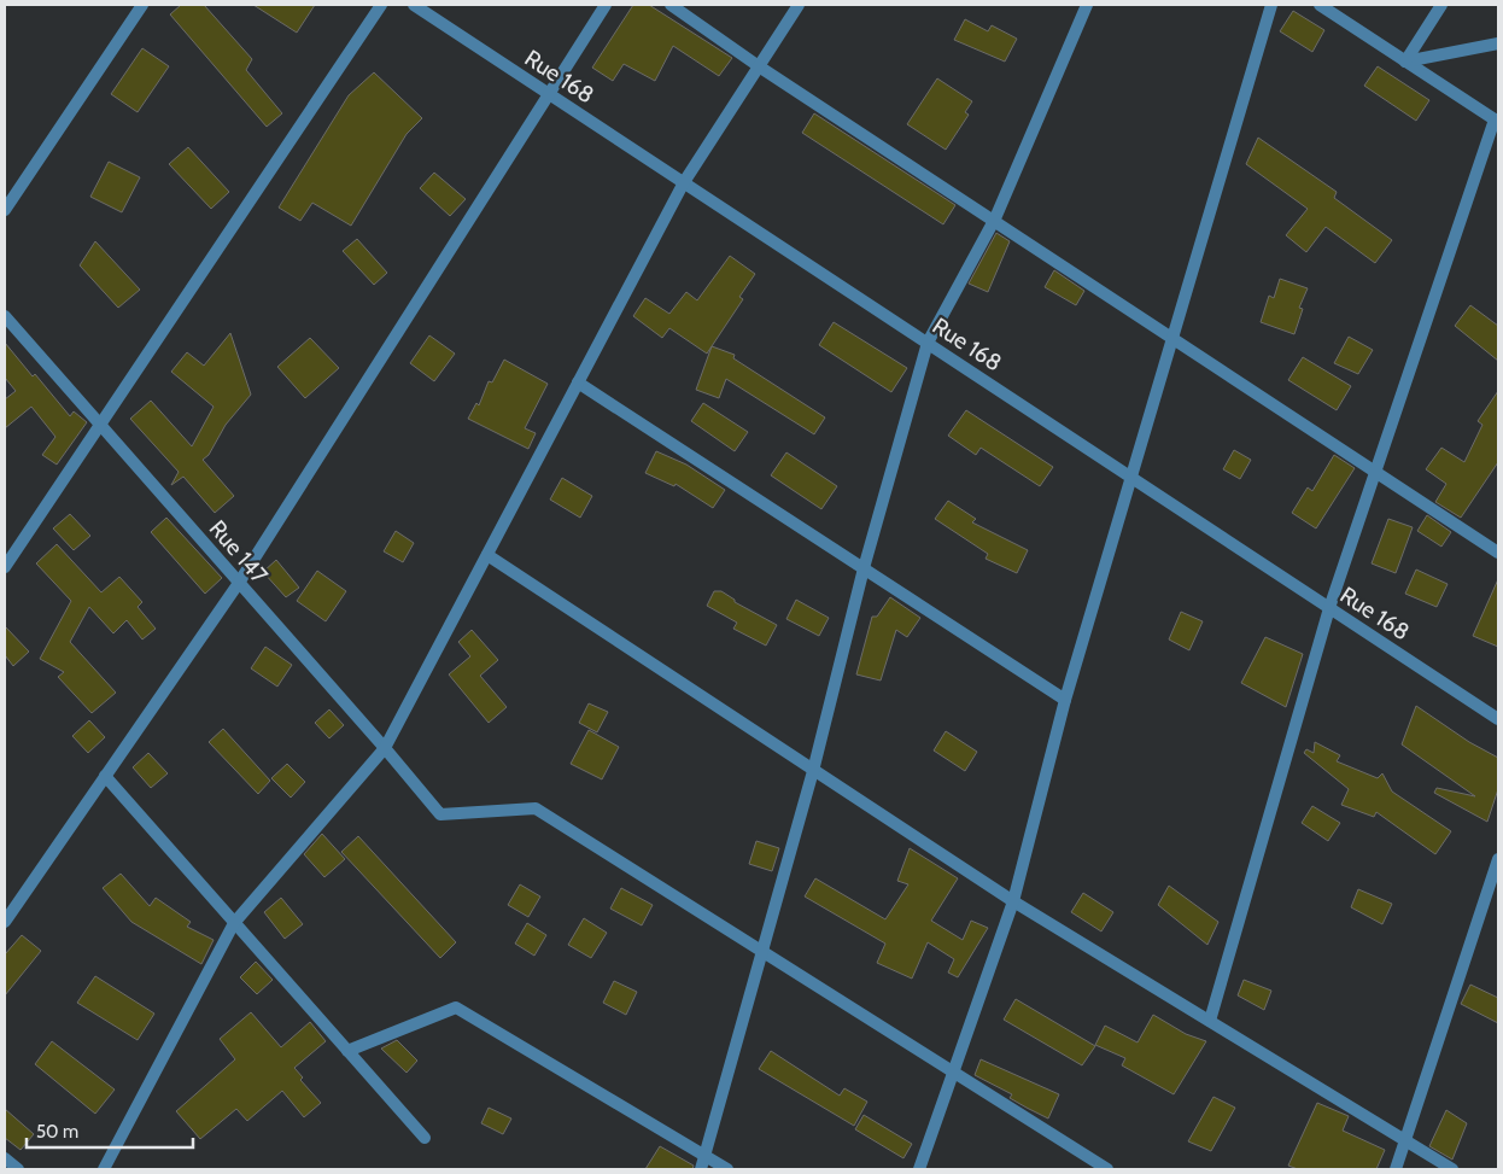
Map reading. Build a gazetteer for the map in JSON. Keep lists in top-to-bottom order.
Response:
{
  "streets": {
    "street": ["Rue 168", "Rue 147"]
  },
  "scale_bar": "50 m"
}
